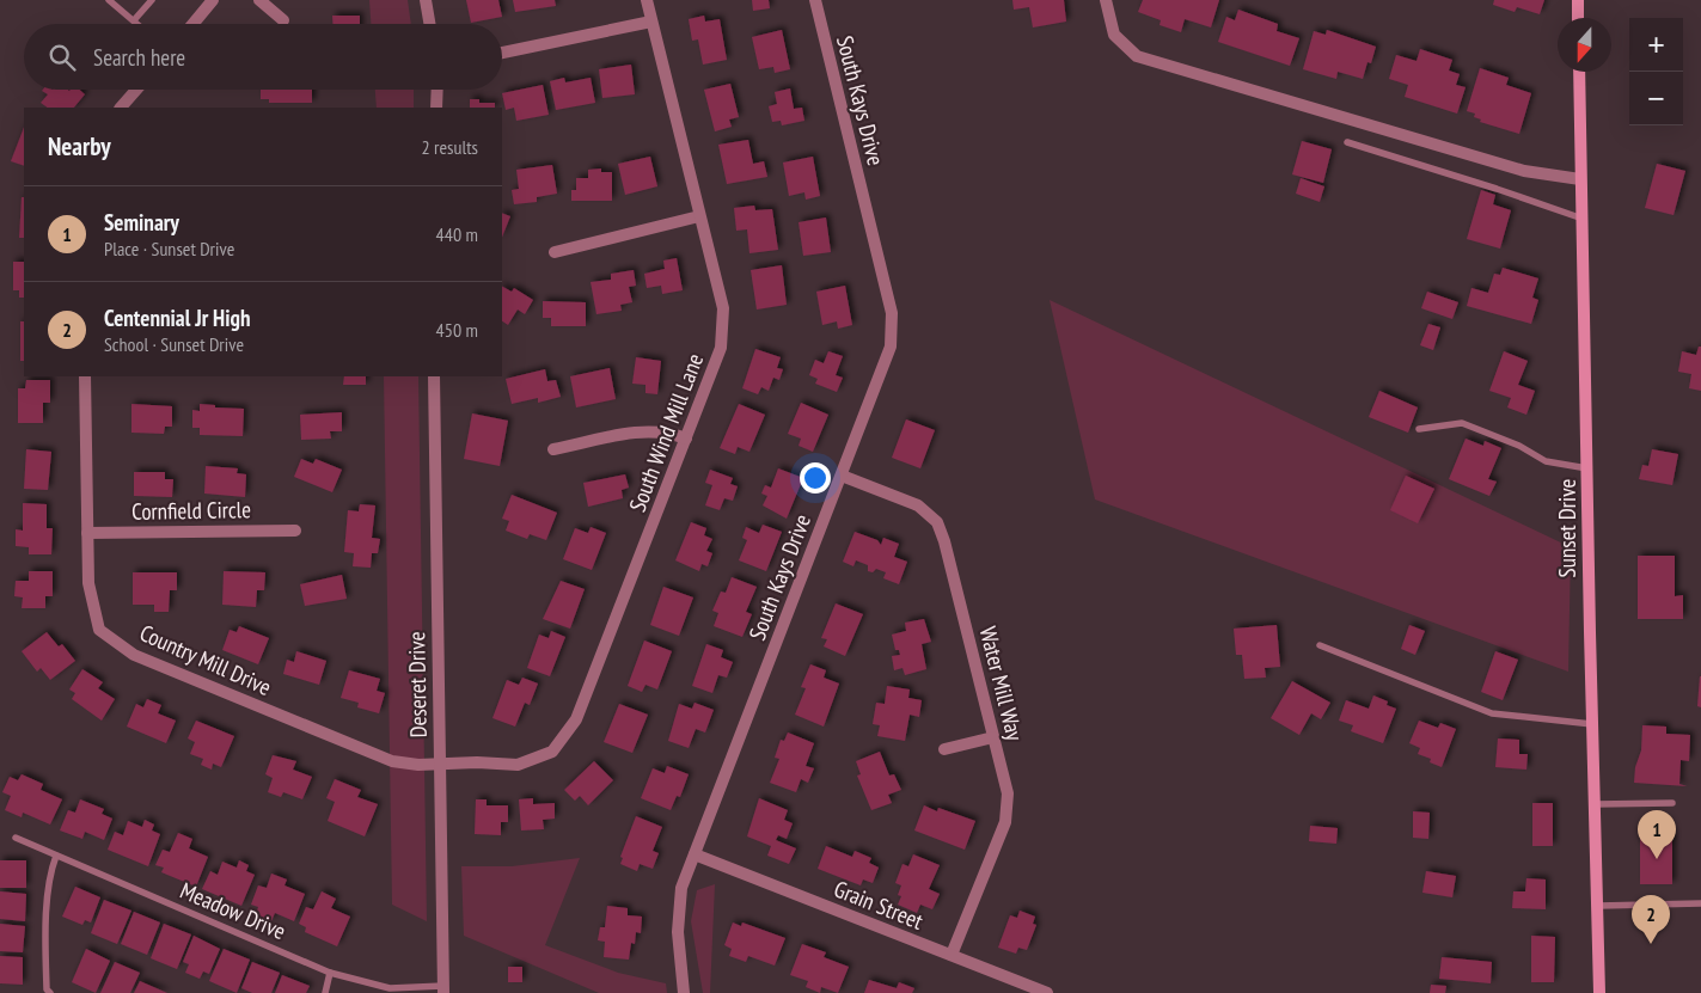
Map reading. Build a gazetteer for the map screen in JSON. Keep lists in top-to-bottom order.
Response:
{
  "streets": {
    "main road": ["Sunset Drive"],
    "street": [
      "South Kays Drive",
      "South Wind Mill Lane",
      "Cornfield Circle",
      "Country Mill Drive",
      "Water Mill Way",
      "Deseret Drive",
      "Grain Street"
    ],
    "lane": ["Meadow Drive"]
  },
  "crossings": [
    ["South Kays Drive", "Water Mill Way"],
    ["South Kays Drive", "Grain Street"],
    ["South Wind Mill Lane", "Country Mill Drive"],
    ["South Wind Mill Lane", "Deseret Drive"],
    ["Cornfield Circle", "Country Mill Drive"],
    ["Country Mill Drive", "Deseret Drive"],
    ["Water Mill Way", "Grain Street"],
    ["Deseret Drive", "Meadow Drive"]
  ],
  "north": "bottom",
  "page": {
    "map_buttons": ["+", "−"],
    "search": "Search here",
    "heading": ["Nearby", "2 results"],
    "list": [
      {
        "mark": "1",
        "name": "Seminary",
        "note": "Place · Sunset Drive",
        "value": "440 m"
      },
      {
        "mark": "2",
        "name": "Centennial Jr High",
        "note": "School · Sunset Drive",
        "value": "450 m"
      }
    ],
    "pins": ["1", "2"]
  }
}
